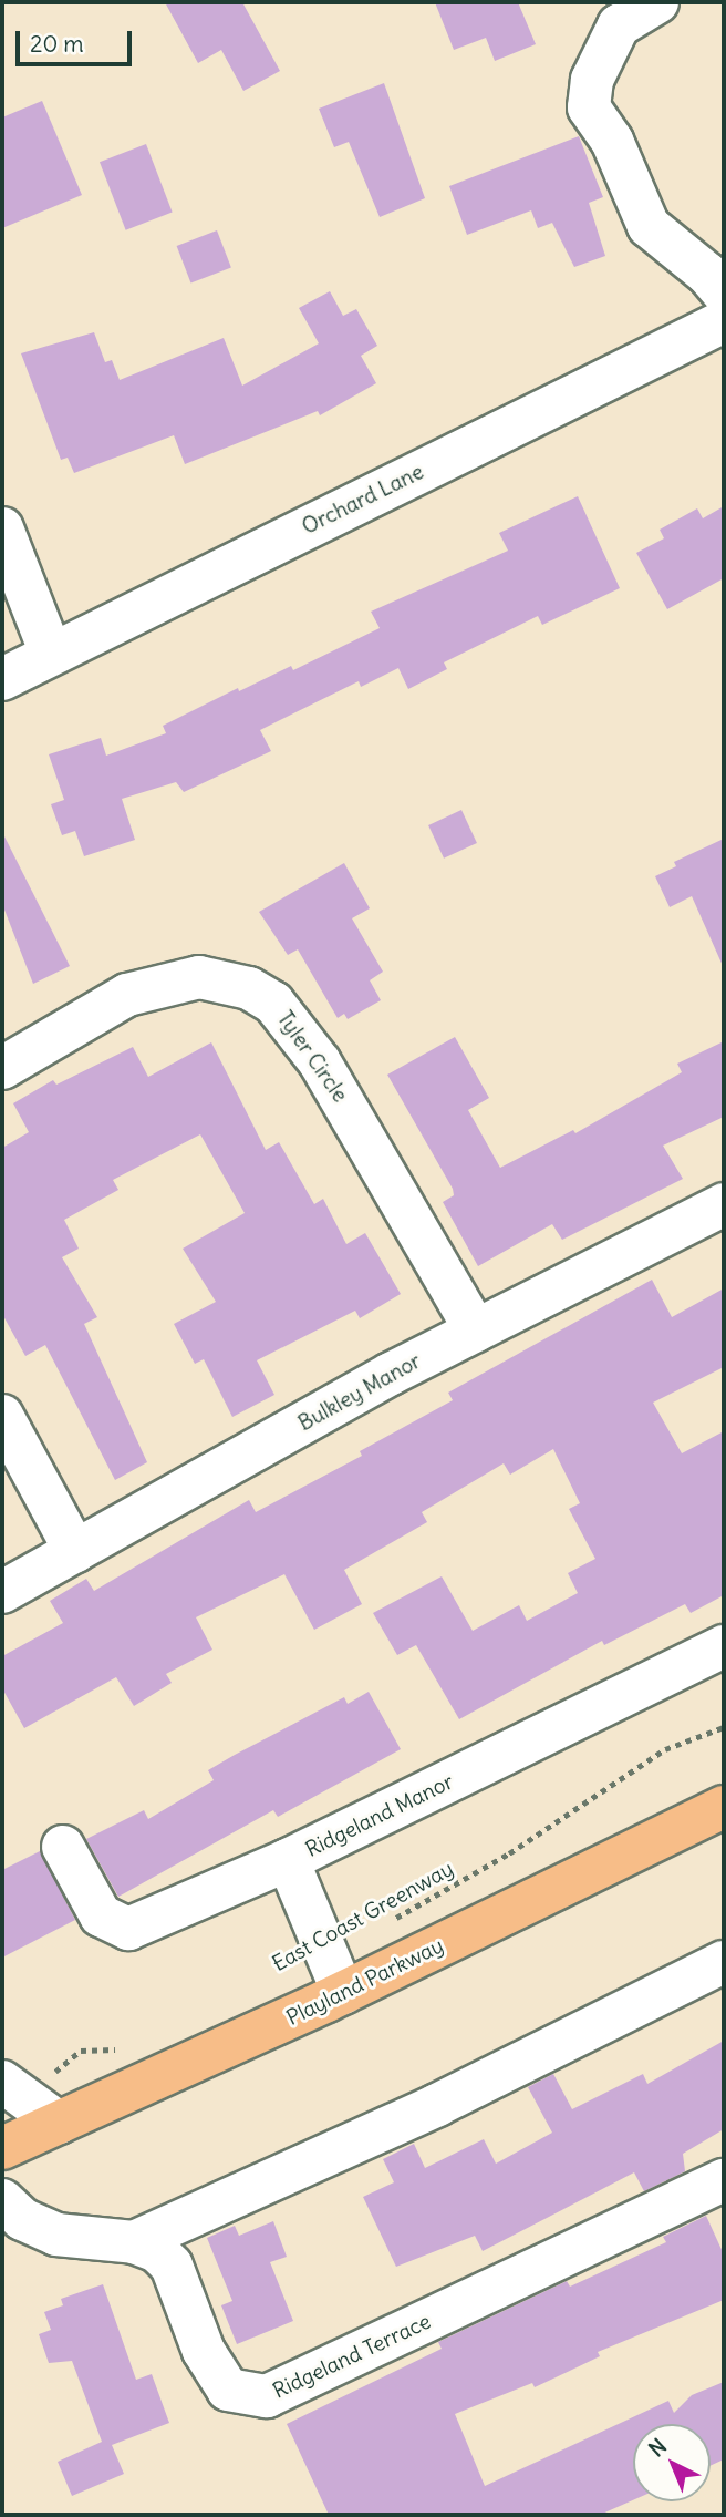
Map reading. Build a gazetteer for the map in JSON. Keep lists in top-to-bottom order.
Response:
{
  "streets": {
    "main road": ["Playland Parkway"],
    "street": [
      "Orchard Lane",
      "Tyler Circle",
      "Bulkley Manor",
      "Ridgeland Manor",
      "Ridgeland Terrace"
    ],
    "path": ["East Coast Greenway"]
  },
  "crossings": [
    ["Tyler Circle", "Bulkley Manor"]
  ],
  "scale_bar": "20 m",
  "north": "top left"
}
